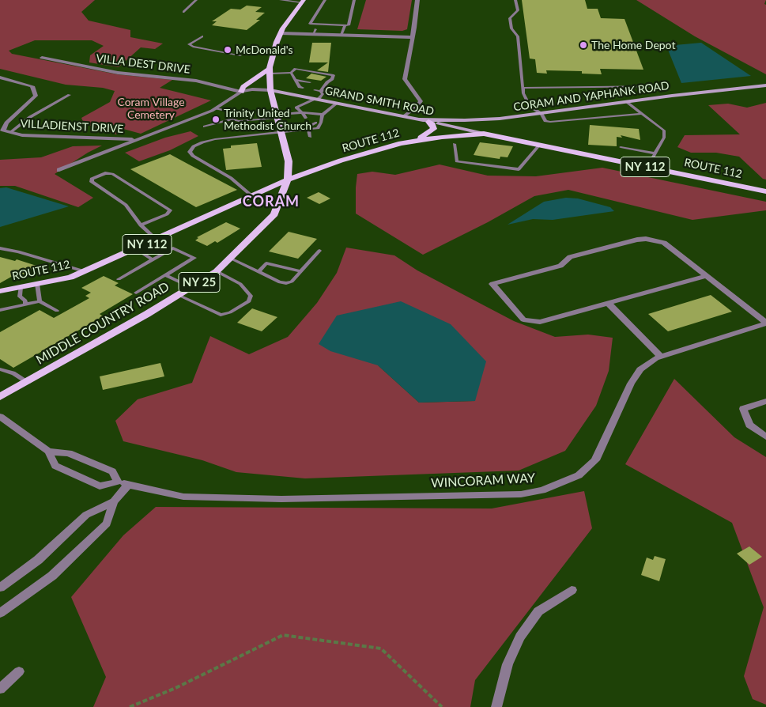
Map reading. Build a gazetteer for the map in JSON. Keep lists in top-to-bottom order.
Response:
{
  "streets": {
    "main road": [
      "CORAM AND YAPHANK ROAD",
      "GRAND SMITH ROAD",
      "ROUTE 112",
      "NY 112",
      "NY 25",
      "MIDDLE COUNTRY ROAD"
    ],
    "street": ["VILLA DEST DRIVE", "VILLADIENST DRIVE", "WINCORAM WAY"]
  },
  "crossings": [
    ["CORAM AND YAPHANK ROAD", "GRAND SMITH ROAD"],
    ["GRAND SMITH ROAD", "ROUTE 112"],
    ["GRAND SMITH ROAD", "MIDDLE COUNTRY ROAD"],
    ["ROUTE 112", "MIDDLE COUNTRY ROAD"]
  ],
  "districts": ["CORAM"],
  "parks": ["Coram Village Cemetery"],
  "places": ["The Home Depot", "McDonald's", "Trinity United Methodist Church"]
}
